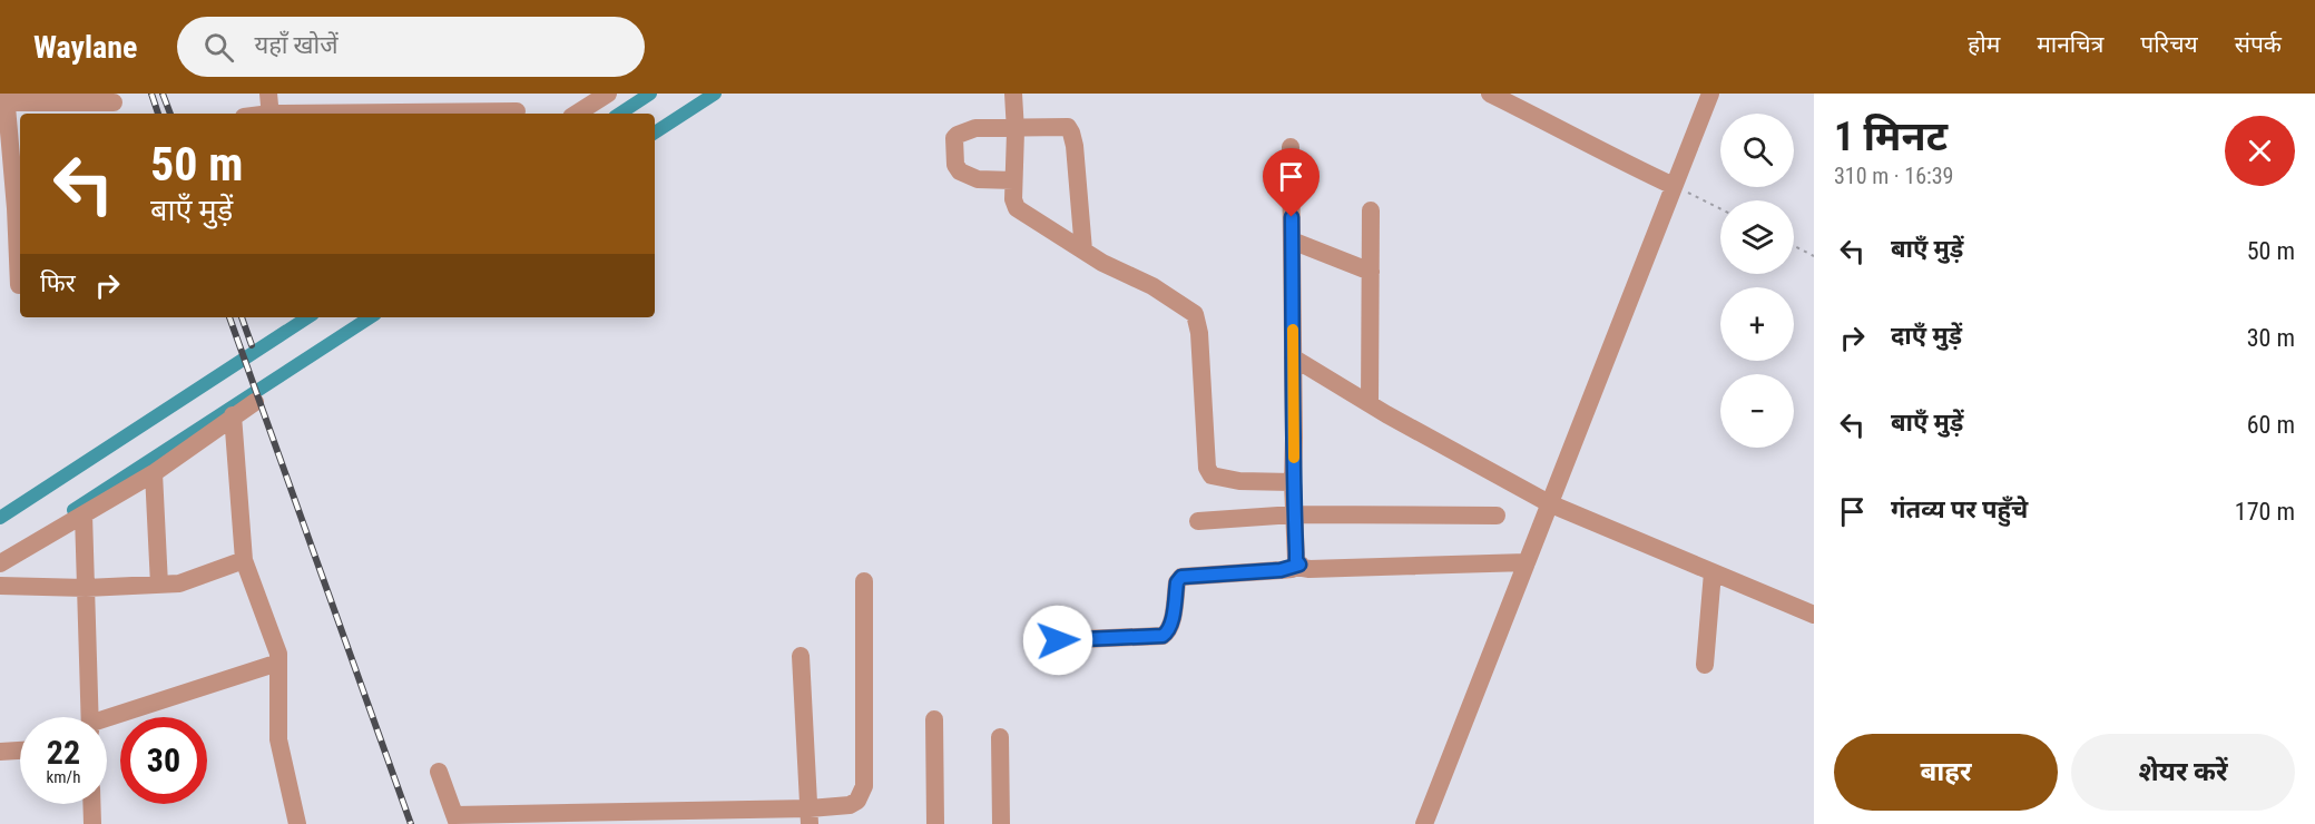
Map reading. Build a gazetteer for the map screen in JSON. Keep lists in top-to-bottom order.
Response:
{
  "page": {
    "header": "Waylane",
    "search": "यहाँ खोजें",
    "nav": [
      "होम",
      "मानचित्र",
      "परिचय",
      "संपर्क"
    ],
    "heading": ["1 मिनट", "310 m · 16:39"],
    "map_buttons": ["+", "−"],
    "turn": ["50 m", "बाएँ मुड़ें"],
    "list": [
      {
        "name": "बाएँ मुड़ें",
        "value": "50 m"
      },
      {
        "name": "दाएँ मुड़ें",
        "value": "30 m"
      },
      {
        "name": "बाएँ मुड़ें",
        "value": "60 m"
      },
      {
        "name": "गंतव्य पर पहुँचे",
        "value": "170 m"
      }
    ],
    "then": "फिर",
    "speed": "22 km/h",
    "limit": "30",
    "buttons": ["बाहर", "शेयर करें"]
  }
}
